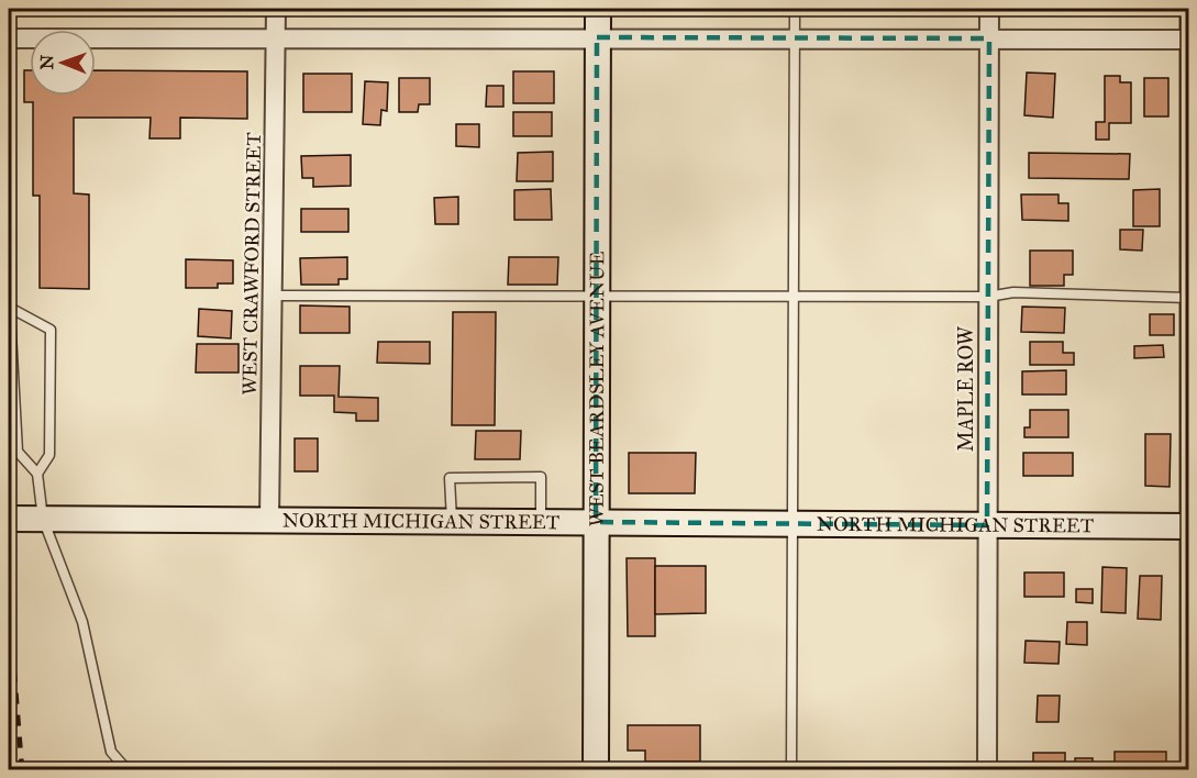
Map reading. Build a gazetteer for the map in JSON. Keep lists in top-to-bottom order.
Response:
{
  "streets": {
    "street": [
      "WEST CRAWFORD STREET",
      "WEST BEARDSLEY AVENUE",
      "MAPLE ROW",
      "NORTH MICHIGAN STREET"
    ]
  },
  "crossings": [
    ["WEST CRAWFORD STREET", "NORTH MICHIGAN STREET"],
    ["WEST BEARDSLEY AVENUE", "NORTH MICHIGAN STREET"],
    ["MAPLE ROW", "NORTH MICHIGAN STREET"]
  ],
  "north": "left"
}
